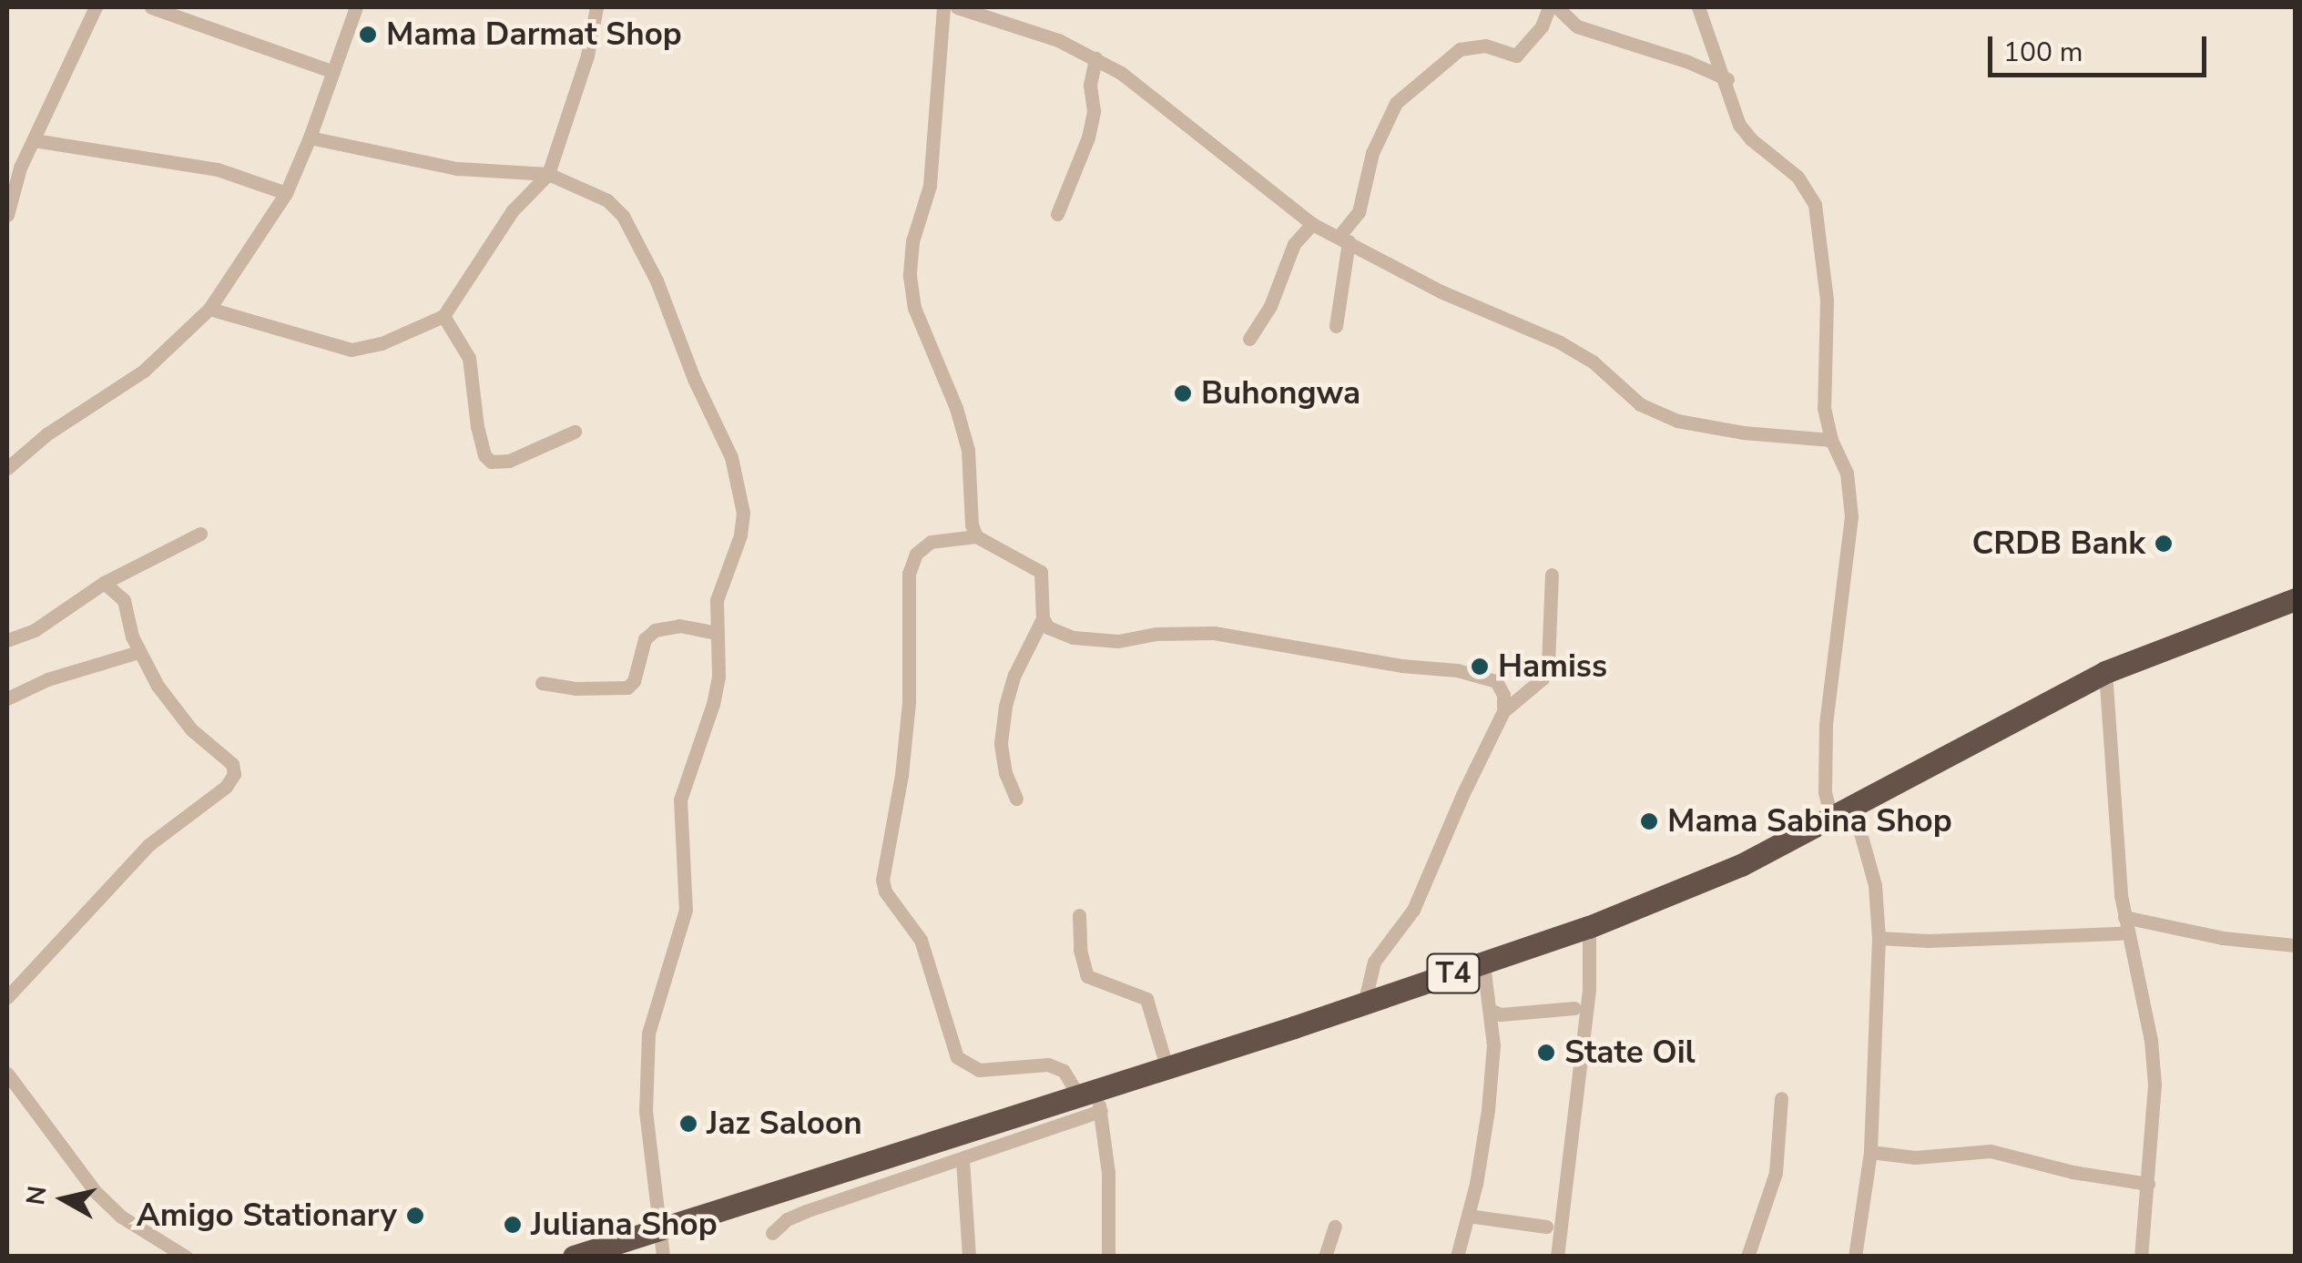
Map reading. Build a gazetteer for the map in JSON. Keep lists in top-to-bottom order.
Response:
{
  "streets": {
    "highway": ["T4"]
  },
  "places": [
    "Mama Darmat Shop",
    "Buhongwa",
    "CRDB Bank",
    "Hamiss",
    "Mama Sabina Shop",
    "State Oil",
    "Jaz Saloon",
    "Amigo Stationary",
    "Juliana Shop"
  ],
  "scale_bar": "100 m",
  "north": "left"
}
